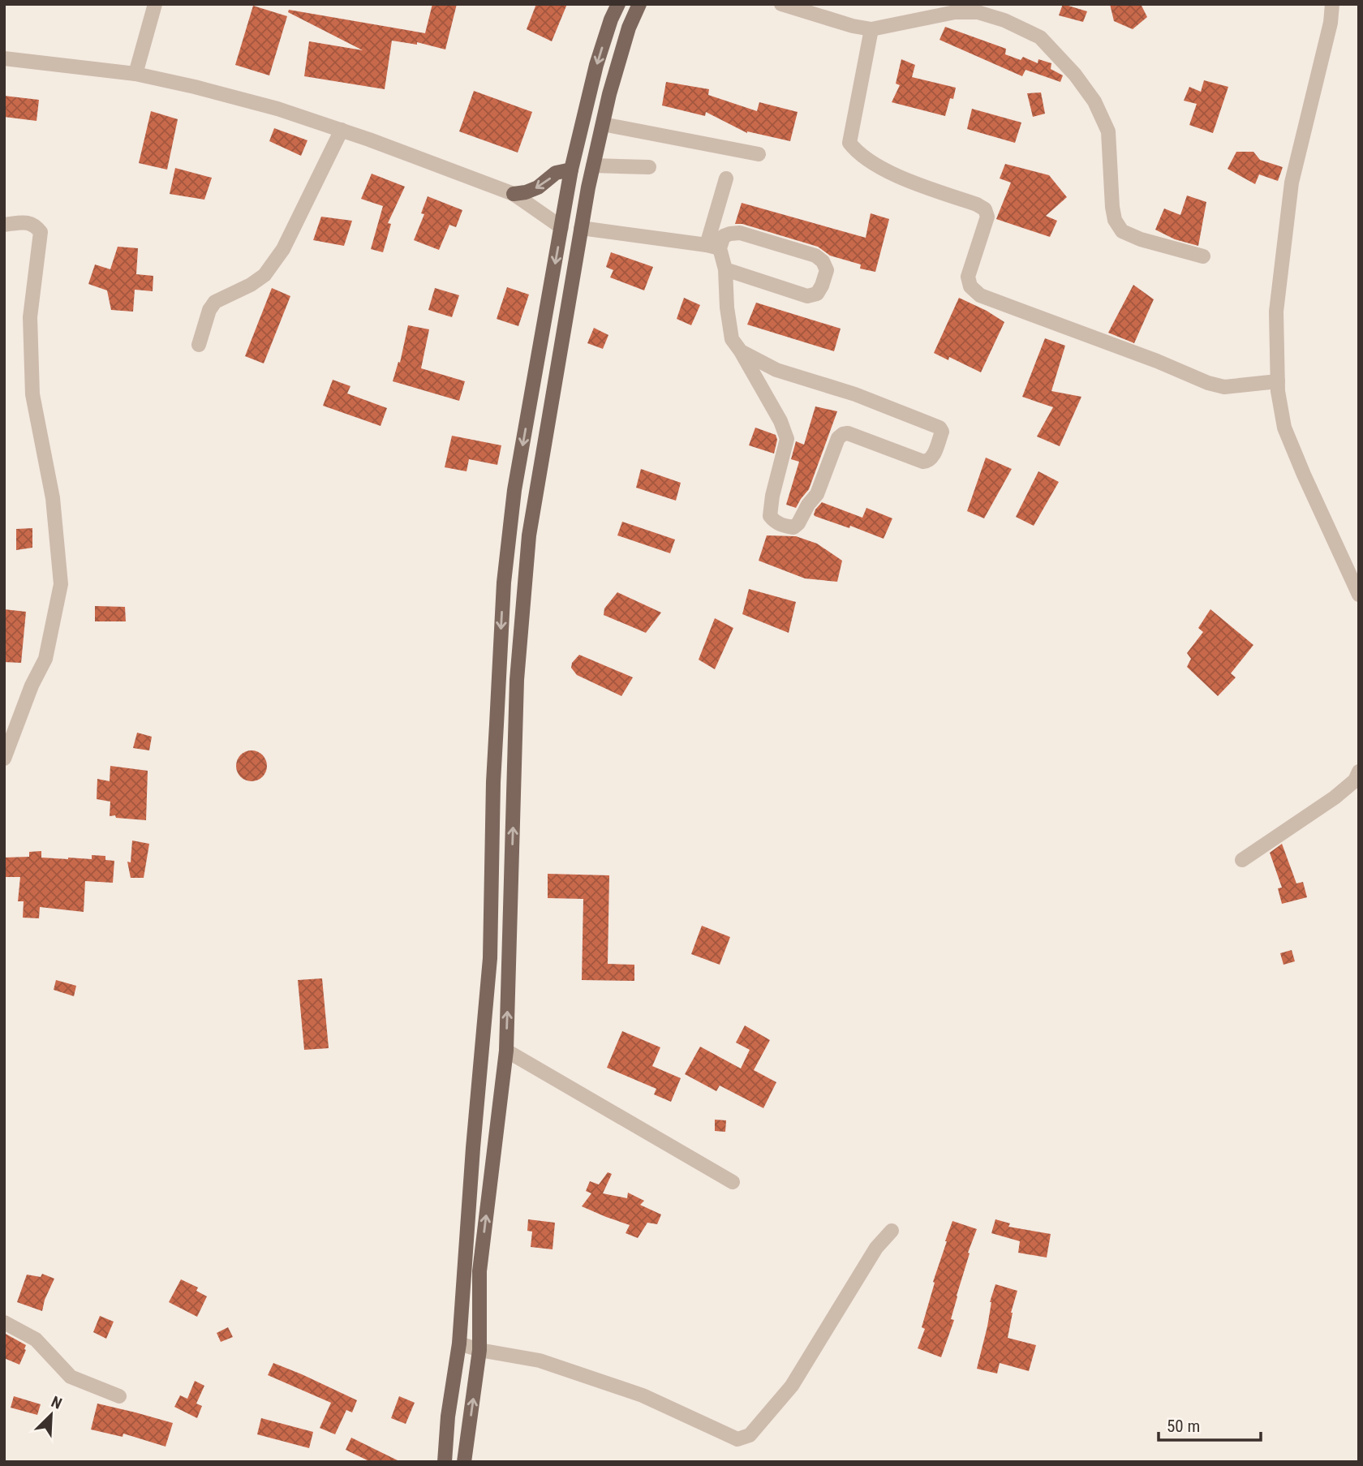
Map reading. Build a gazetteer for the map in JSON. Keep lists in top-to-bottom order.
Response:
{
  "scale_bar": "50 m",
  "north": "top right"
}
